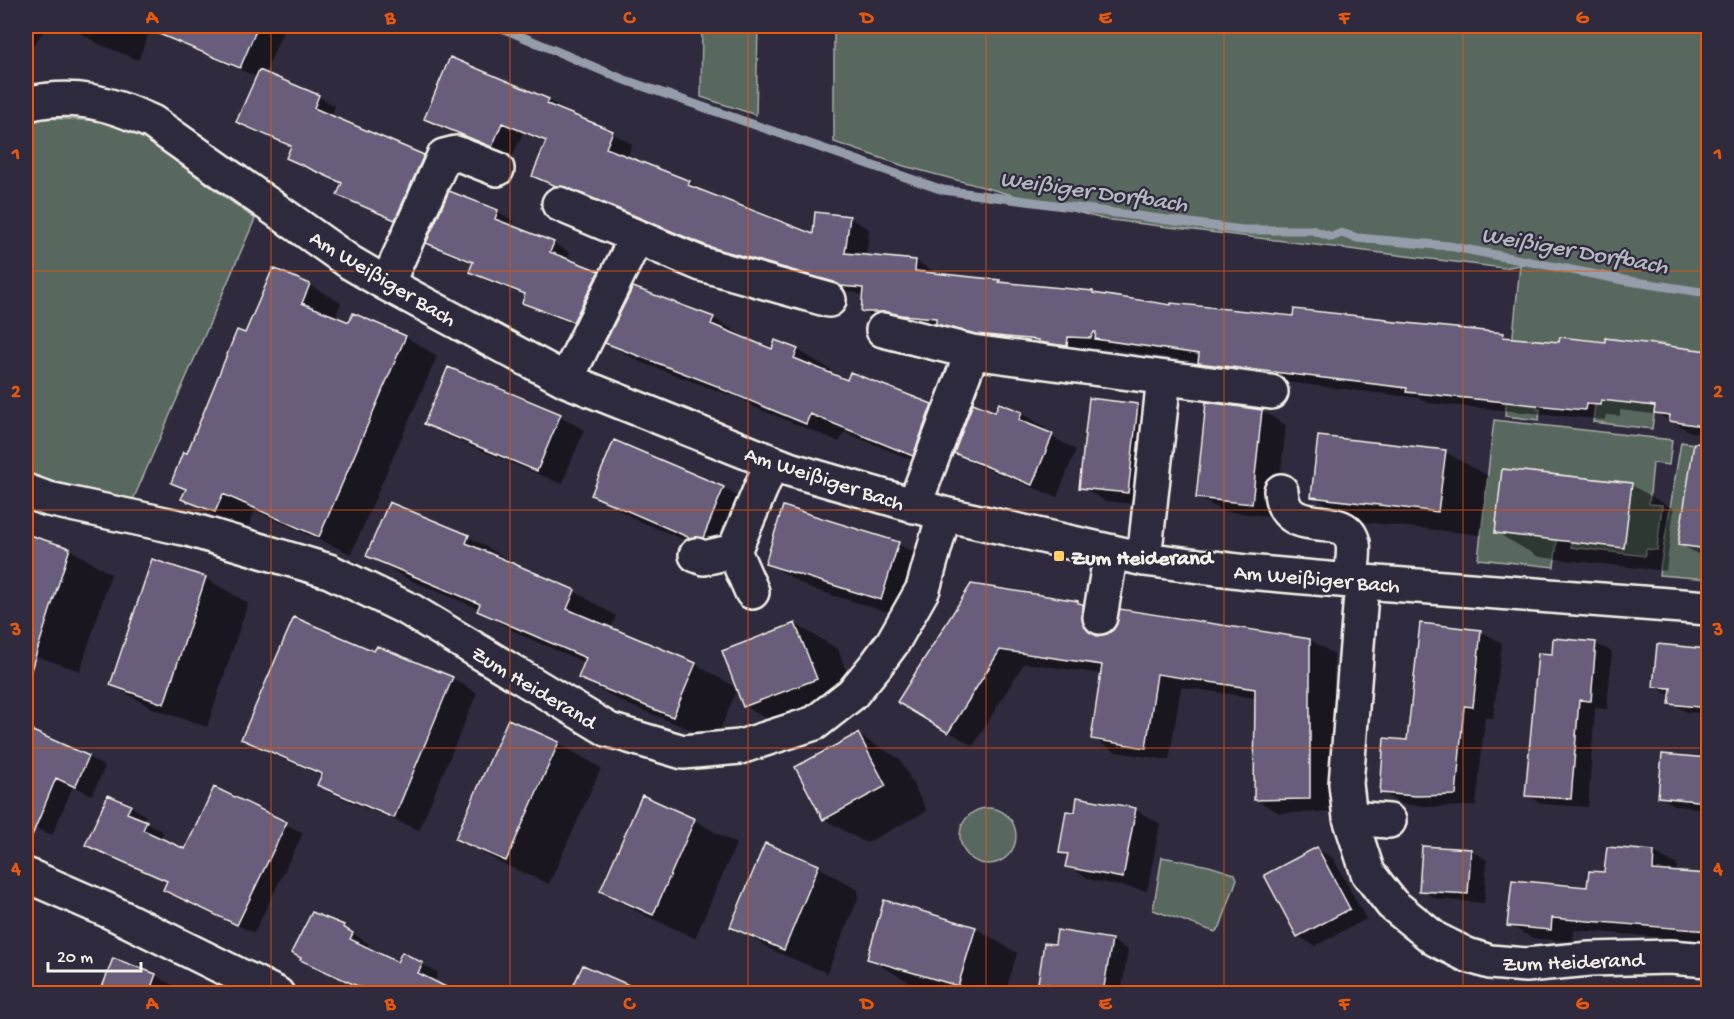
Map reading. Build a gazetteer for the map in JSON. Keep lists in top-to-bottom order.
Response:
{
  "streets": {
    "street": ["Am Weißiger Bach", "Zum Heiderand"]
  },
  "crossings": [
    ["Am Weißiger Bach", "Zum Heiderand"]
  ],
  "water": ["Weißiger Dorfbach"],
  "places": {
    "transit": ["Zum Heiderand"]
  },
  "scale_bar": "20 m",
  "grid": {
    "columns": [
      "A",
      "B",
      "C",
      "D",
      "E",
      "F",
      "G"
    ],
    "rows": [
      "1",
      "2",
      "3",
      "4"
    ]
  }
}
